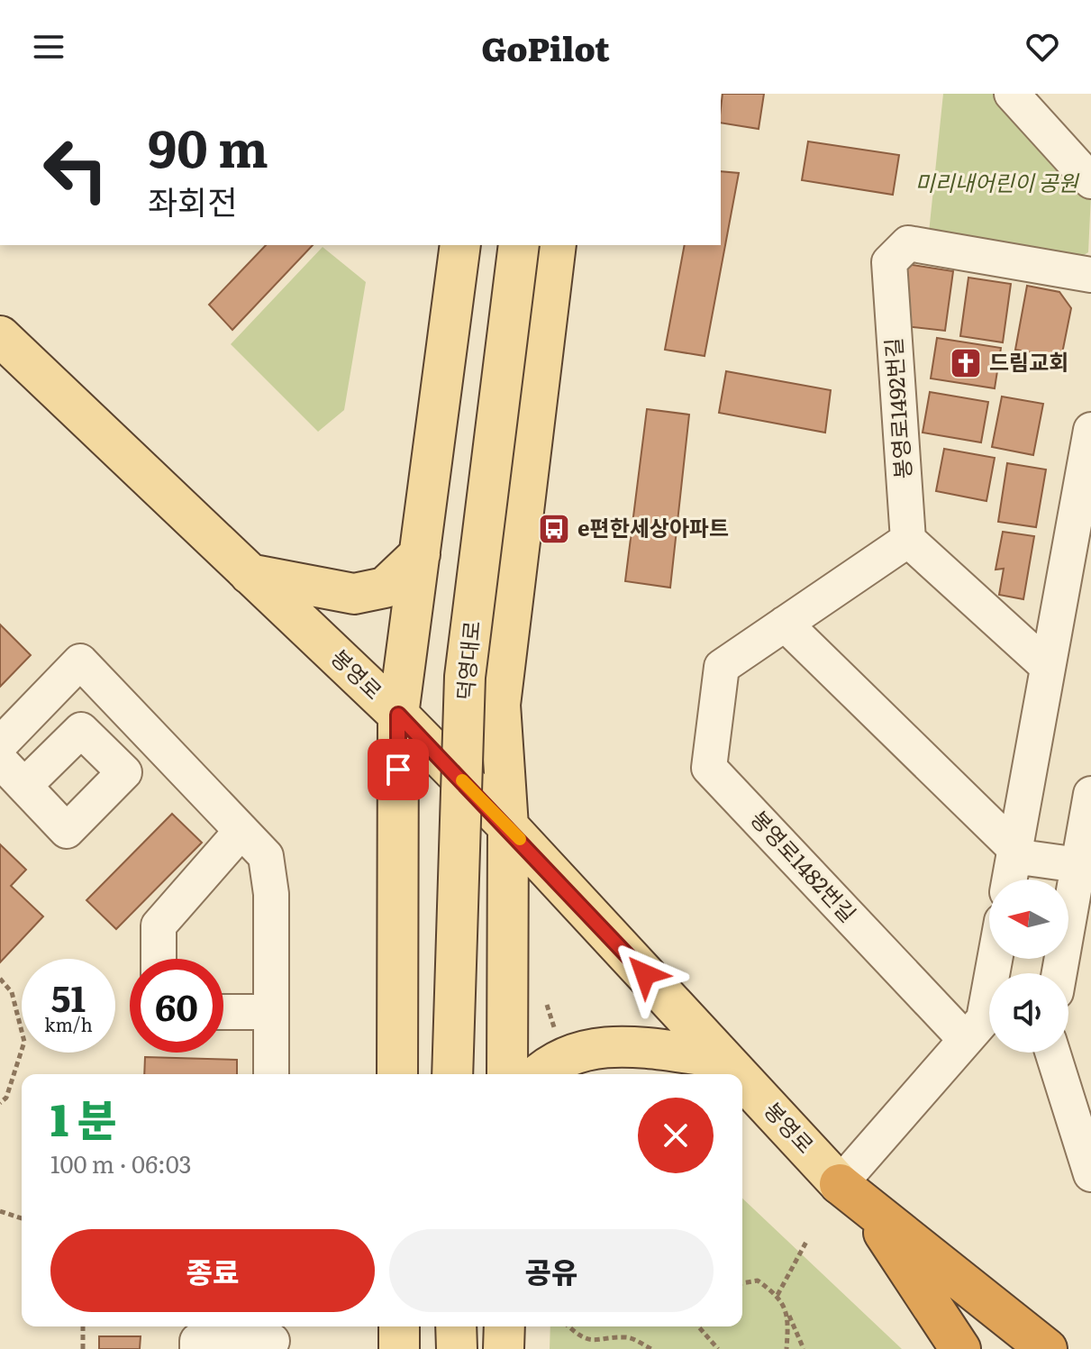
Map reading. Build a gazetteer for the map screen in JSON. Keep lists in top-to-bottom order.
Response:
{
  "streets": {
    "highway": ["봉영로"],
    "main road": ["덕영대로"],
    "street": ["봉영로1492번길", "봉영로1482번길"]
  },
  "parks": ["미리내어린이 공원"],
  "places": {
    "church": ["드림교회"],
    "bus stop": ["e편한세상아파트"]
  },
  "north": "left",
  "page": {
    "header": "GoPilot",
    "turn": ["90 m", "좌회전"],
    "speed": "51 km/h",
    "limit": "60",
    "heading": ["1 분", "100 m · 06:03"],
    "buttons": ["종료", "공유"]
  }
}
